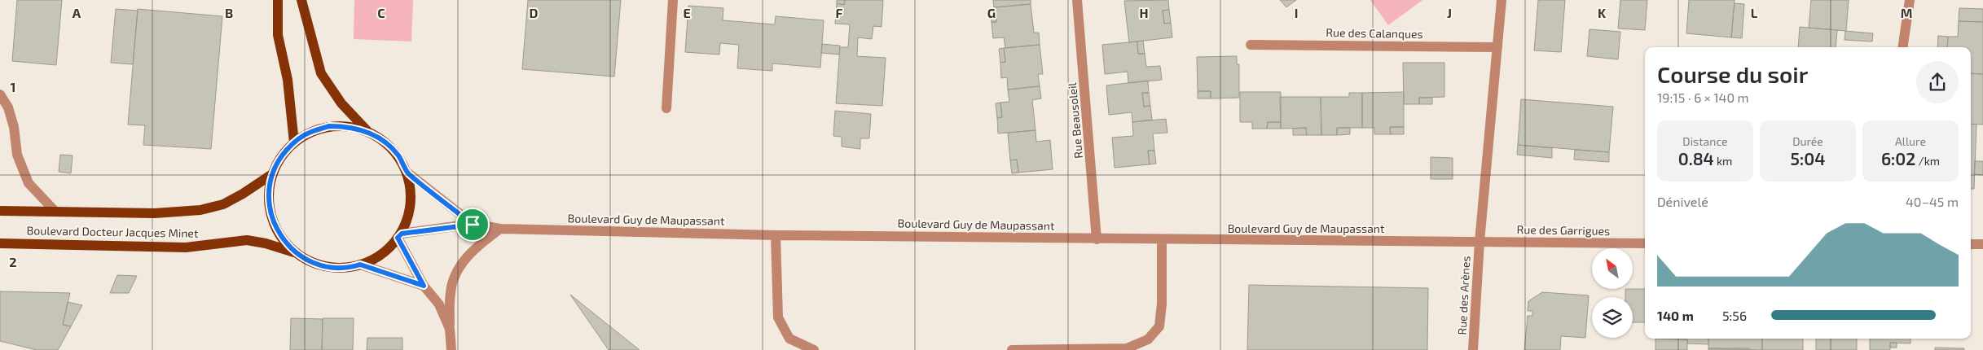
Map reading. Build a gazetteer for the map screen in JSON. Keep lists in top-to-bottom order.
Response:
{
  "streets": {
    "main road": ["Boulevard Docteur Jacques Minet"],
    "street": [
      "Rue des Calanques",
      "Rue Beausoleil",
      "Boulevard Guy de Maupassant",
      "Rue des Garrigues",
      "Rue des Arènes"
    ]
  },
  "crossings": [
    ["Rue Beausoleil", "Boulevard Guy de Maupassant"],
    ["Boulevard Guy de Maupassant", "Rue des Garrigues"],
    ["Boulevard Guy de Maupassant", "Rue des Arènes"],
    ["Rue des Garrigues", "Rue des Arènes"]
  ],
  "north": "top left",
  "page": {
    "heading": ["Course du soir", "19:15 · 6 × 140 m"],
    "stats": [
      ["Distance", "0.84 km"],
      ["Durée", "5:04"],
      ["Allure", "6:02 /km"]
    ],
    "chart": ["Dénivelé", "40–45 m"],
    "list": [
      {
        "name": "140 m",
        "note": "5:56"
      }
    ]
  },
  "grid": {
    "columns": [
      "A",
      "B",
      "C",
      "D",
      "E",
      "F",
      "G",
      "H",
      "I",
      "J",
      "K",
      "L",
      "M"
    ],
    "rows": ["1", "2"]
  }
}
